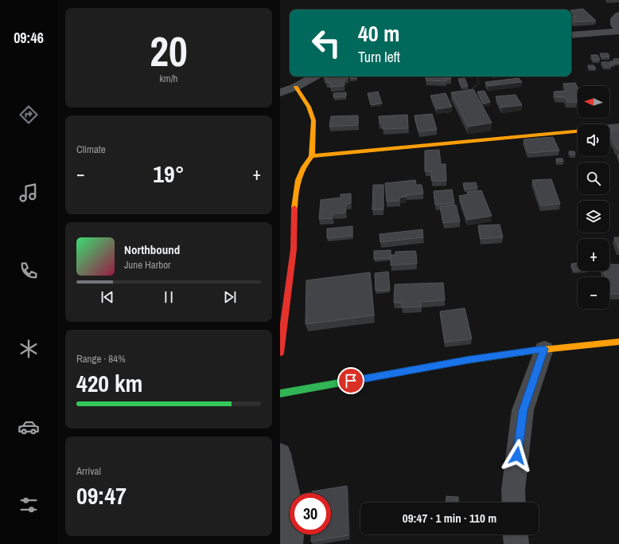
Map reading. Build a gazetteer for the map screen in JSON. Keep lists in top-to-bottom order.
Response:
{
  "north": "left",
  "page": {
    "tabs": "09:46",
    "tile": [
      ["20", "km/h"],
      "Climate",
      ["Range · 84%", "420 km"],
      ["Arrival", "09:47"]
    ],
    "turn": ["40 m", "Turn left"],
    "map_buttons": ["+", "−"],
    "heat": ["−", "19°", "+"],
    "song": ["Northbound", "June Harbor"],
    "limit": "30",
    "trip": "09:47 · 1 min · 110 m"
  }
}
